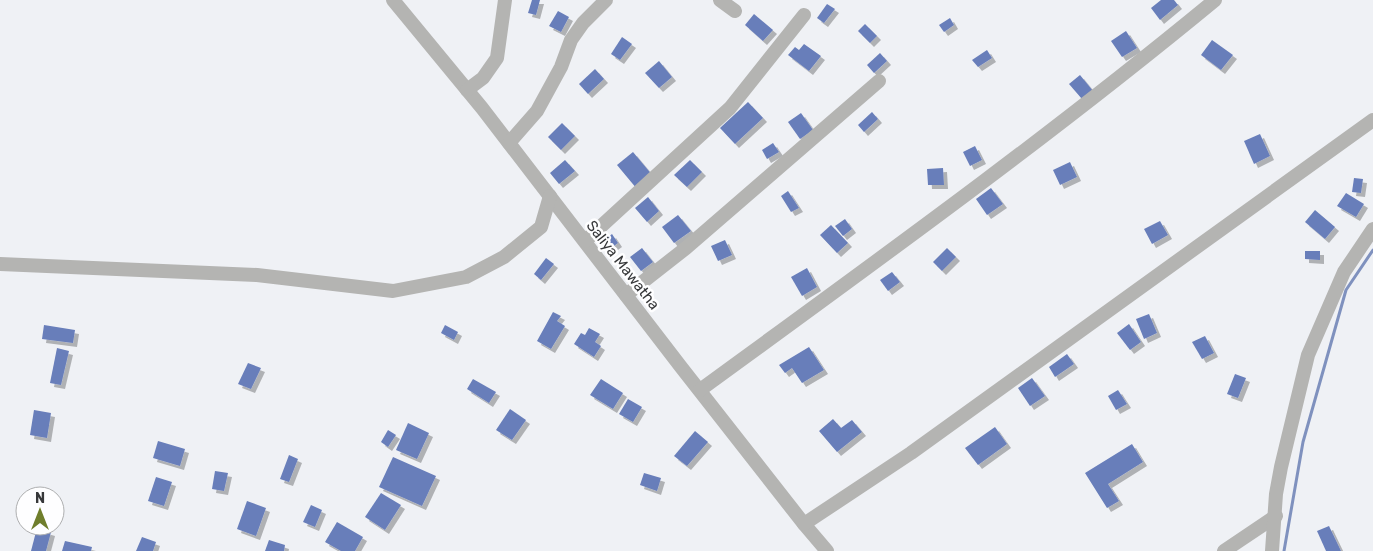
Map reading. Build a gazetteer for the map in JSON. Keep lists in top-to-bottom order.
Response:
{
  "streets": {
    "street": ["Saliya Mawatha"]
  },
  "north": "top"
}
